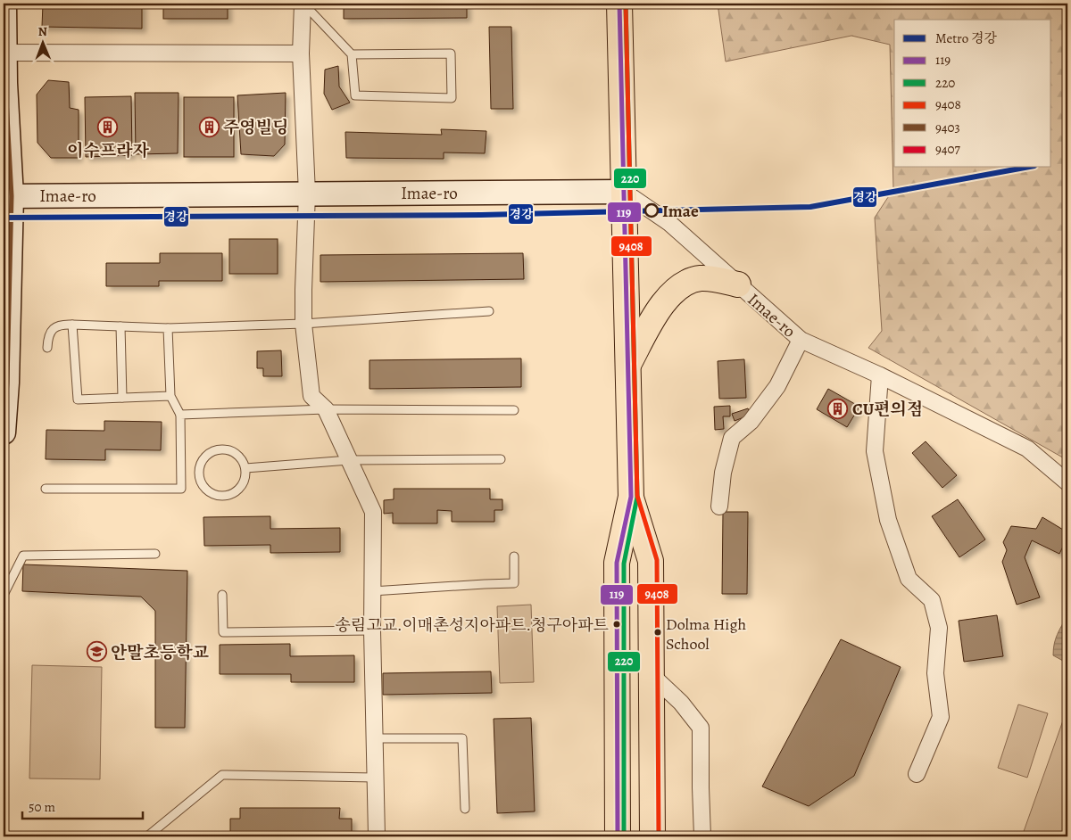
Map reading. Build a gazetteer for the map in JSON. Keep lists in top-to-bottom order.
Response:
{
  "streets": {
    "street": ["Imae-ro"]
  },
  "places": {
    "building": ["이수프라자", "주영빌딩", "CU편의점"],
    "other": ["Imae", "송림고교.이매촌성지아파트.청구아파트", "Dolma High School"],
    "school or university": ["안말초등학교"]
  },
  "lines": [
    "transit line 119",
    "transit line 220",
    "transit line 9408",
    "transit line 9403",
    "metro line 경강",
    "transit line 9407"
  ],
  "legend": [
    "Metro 경강",
    "119",
    "220",
    "9408",
    "9403",
    "9407"
  ],
  "scale_bar": "50 m",
  "north": "top"
}
